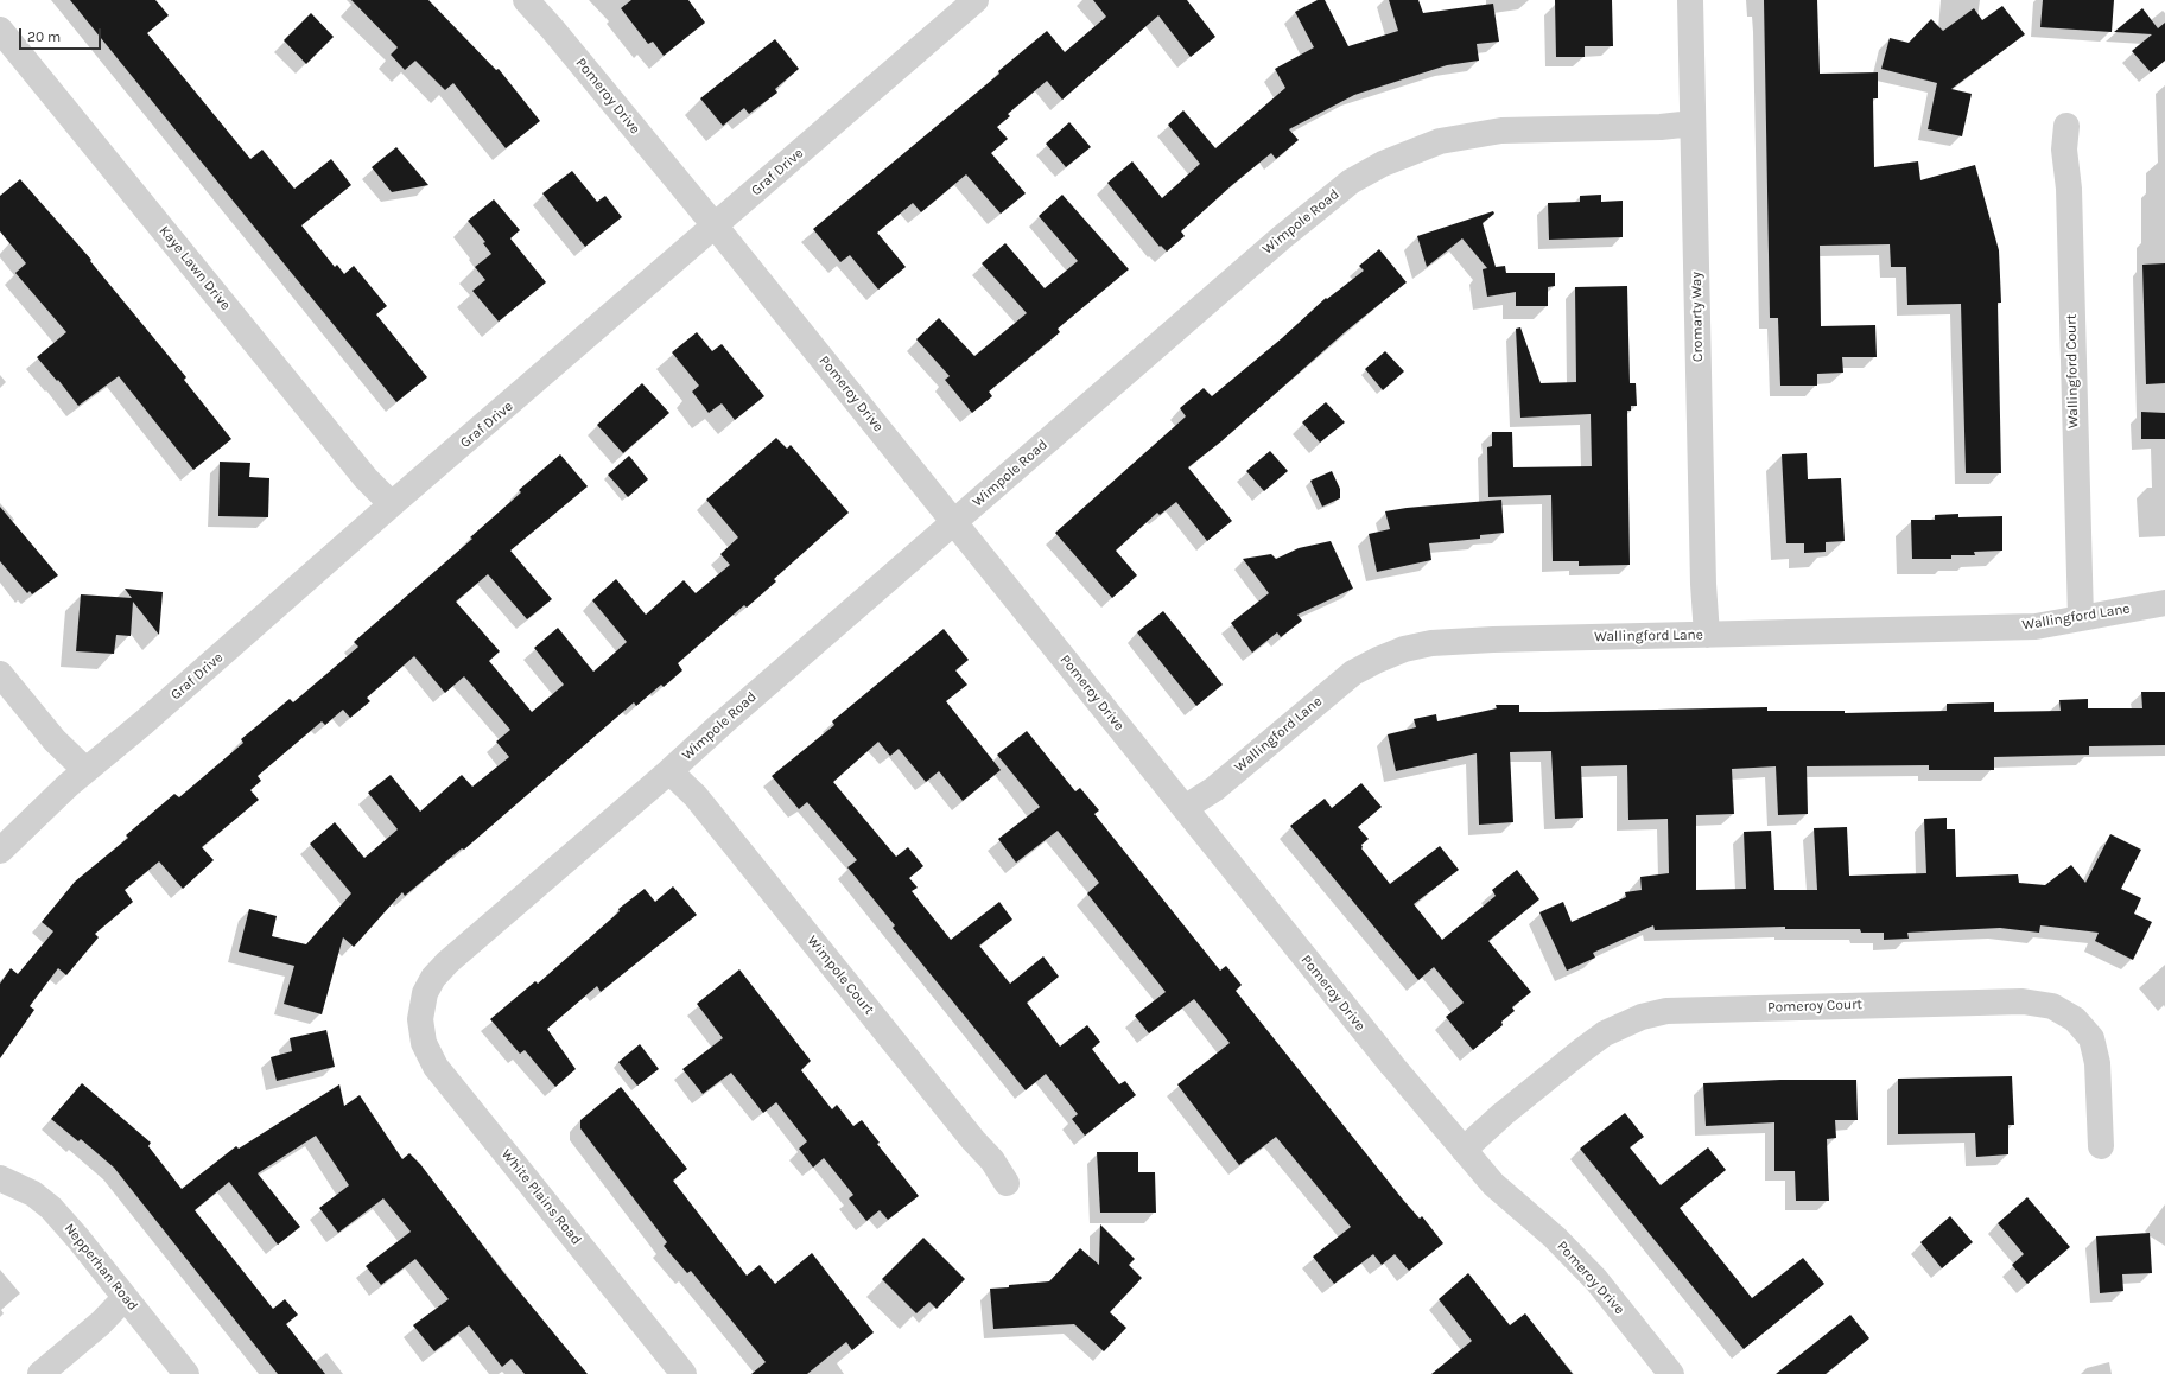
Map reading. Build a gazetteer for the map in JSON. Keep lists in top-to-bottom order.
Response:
{
  "streets": {
    "street": [
      "Pomeroy Drive",
      "Graf Drive",
      "Wimpole Road",
      "Kaye Lawn Drive",
      "Cromarty Way",
      "Wallingford Court",
      "Wallingford Lane",
      "Wimpole Court",
      "Pomeroy Court",
      "White Plains Road",
      "Nepperhan Road"
    ]
  },
  "crossings": [
    ["Pomeroy Drive", "Graf Drive"],
    ["Pomeroy Drive", "Wimpole Road"],
    ["Pomeroy Drive", "Wallingford Lane"],
    ["Pomeroy Drive", "Pomeroy Court"],
    ["Graf Drive", "Kaye Lawn Drive"],
    ["Wimpole Road", "Cromarty Way"],
    ["Wimpole Road", "Wimpole Court"],
    ["Wimpole Road", "White Plains Road"],
    ["Cromarty Way", "Wallingford Lane"],
    ["Wallingford Court", "Wallingford Lane"]
  ],
  "scale_bar": "20 m"
}
